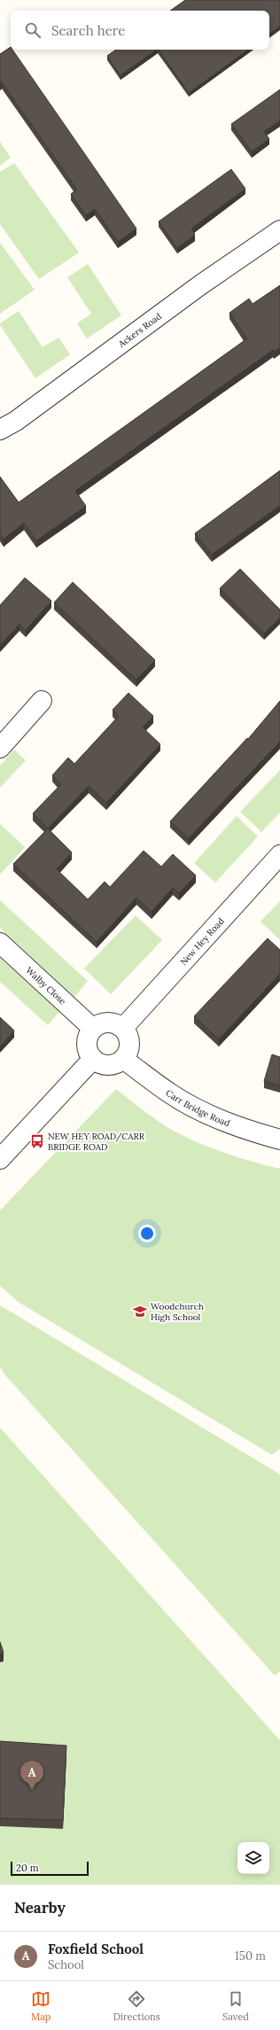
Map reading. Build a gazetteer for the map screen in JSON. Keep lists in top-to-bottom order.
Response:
{
  "streets": {
    "street": [
      "Ackers Road",
      "New Hey Road",
      "Walby Close",
      "Carr Bridge Road"
    ]
  },
  "crossings": [
    ["New Hey Road", "Walby Close"],
    ["New Hey Road", "Carr Bridge Road"],
    ["Walby Close", "Carr Bridge Road"]
  ],
  "places": {
    "bus stop": ["NEW HEY ROAD/CARR BRIDGE ROAD"],
    "school or university": ["Woodchurch High School"]
  },
  "scale_bar": "20 m",
  "page": {
    "search": "Search here",
    "pins": "A",
    "scale": "20 m",
    "heading": "Nearby",
    "list": [
      {
        "mark": "A",
        "name": "Foxfield School",
        "note": "School",
        "value": "150 m"
      }
    ],
    "nav": ["Map", "Directions", "Saved"]
  }
}
